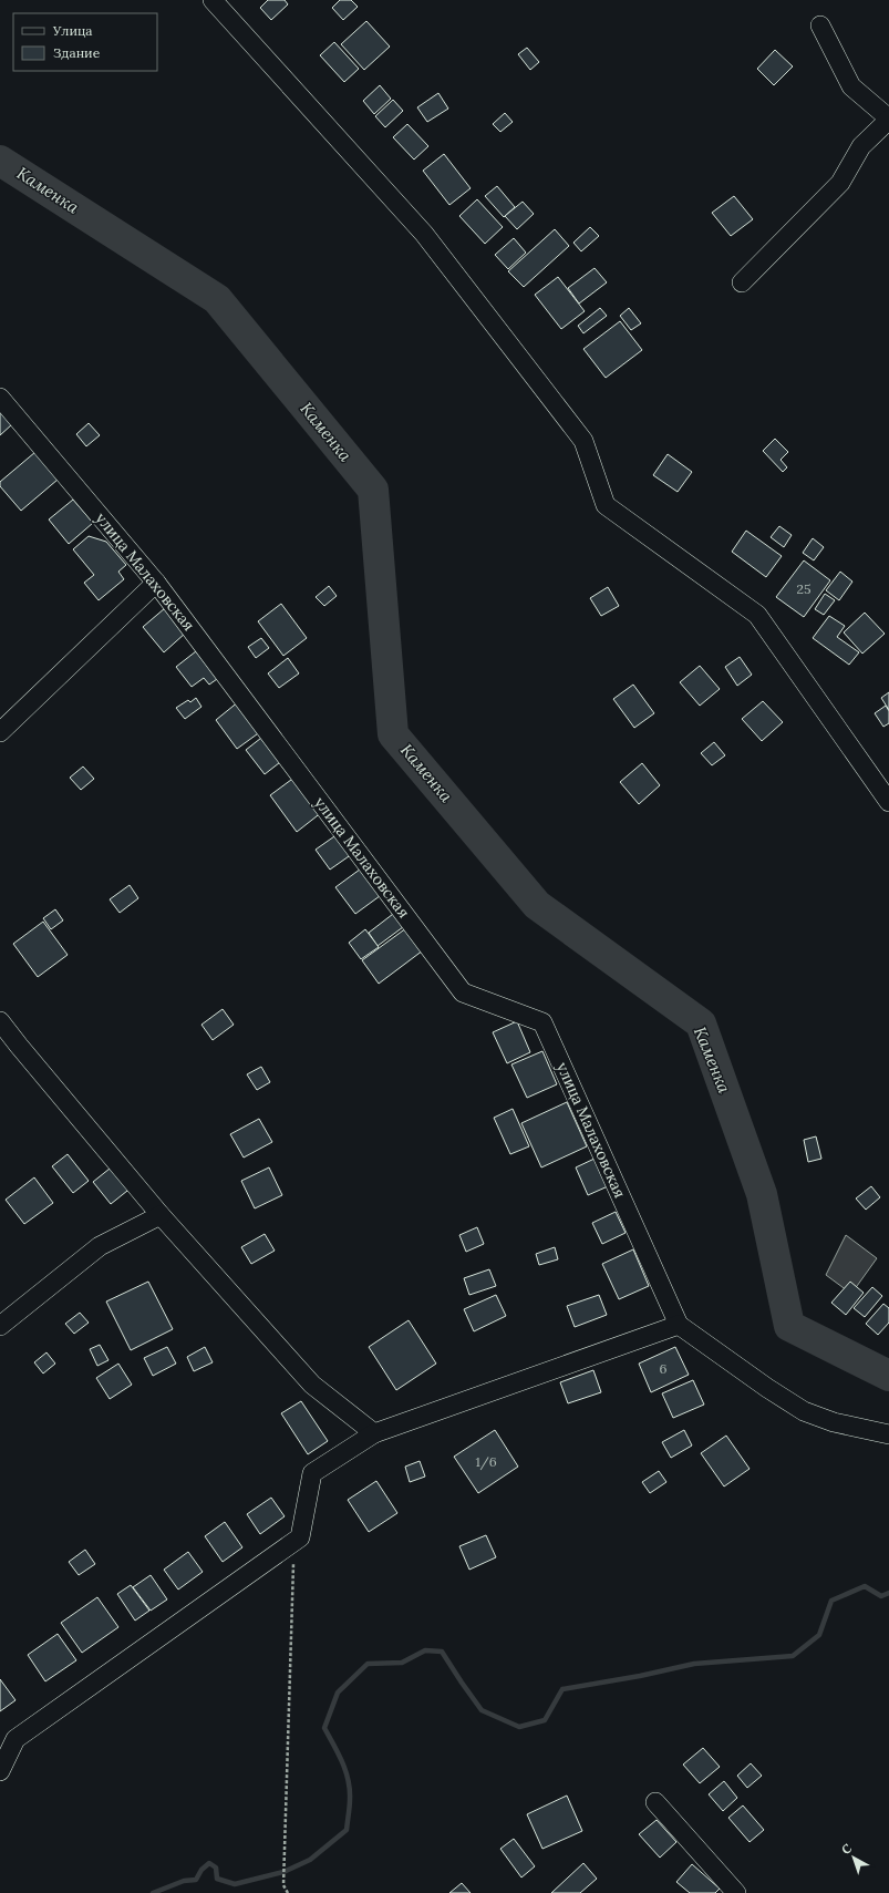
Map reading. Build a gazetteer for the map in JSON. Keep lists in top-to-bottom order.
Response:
{
  "streets": {
    "street": ["улица Малаховская"]
  },
  "water": ["Каменка"],
  "house_numbers": ["25", "6", "1/6"],
  "legend": ["Улица", "Здание"],
  "north": "top left"
}
